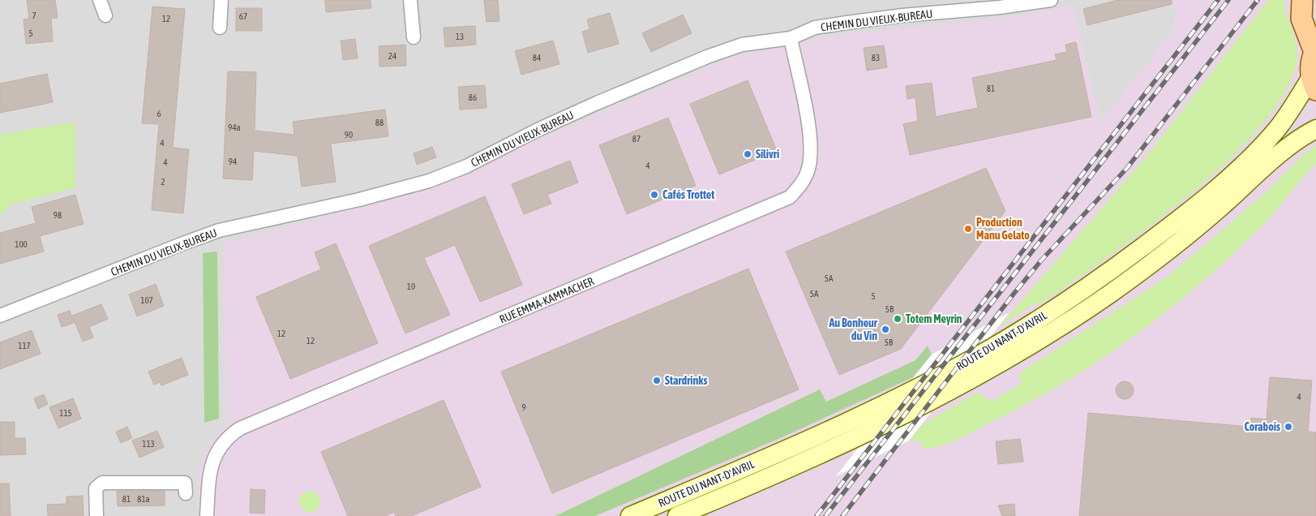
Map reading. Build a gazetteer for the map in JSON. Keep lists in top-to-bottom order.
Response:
{
  "streets": {
    "main road": ["ROUTE DU NANT-D'AVRIL"],
    "street": ["CHEMIN DU VIEUX-BUREAU", "RUE EMMA-KAMMACHER"]
  },
  "crossings": [
    ["CHEMIN DU VIEUX-BUREAU", "RUE EMMA-KAMMACHER"]
  ],
  "places": [
    "Silivri",
    "Cafés Trottet",
    "Production Manu Gelato",
    "Totem Meyrin",
    "Au Bonheur du Vin",
    "Stardrinks",
    "Corabois"
  ],
  "house_numbers": [
    "7",
    "67",
    "12",
    "5",
    "13",
    "24",
    "84",
    "83",
    "81",
    "86",
    "6",
    "88",
    "94a",
    "90",
    "87",
    "4",
    "94",
    "4",
    "4",
    "2",
    "98",
    "100",
    "5A",
    "10",
    "5A",
    "5",
    "107",
    "5B",
    "12",
    "12",
    "5B",
    "117",
    "4",
    "9",
    "115",
    "113",
    "81",
    "81a"
  ]
}
